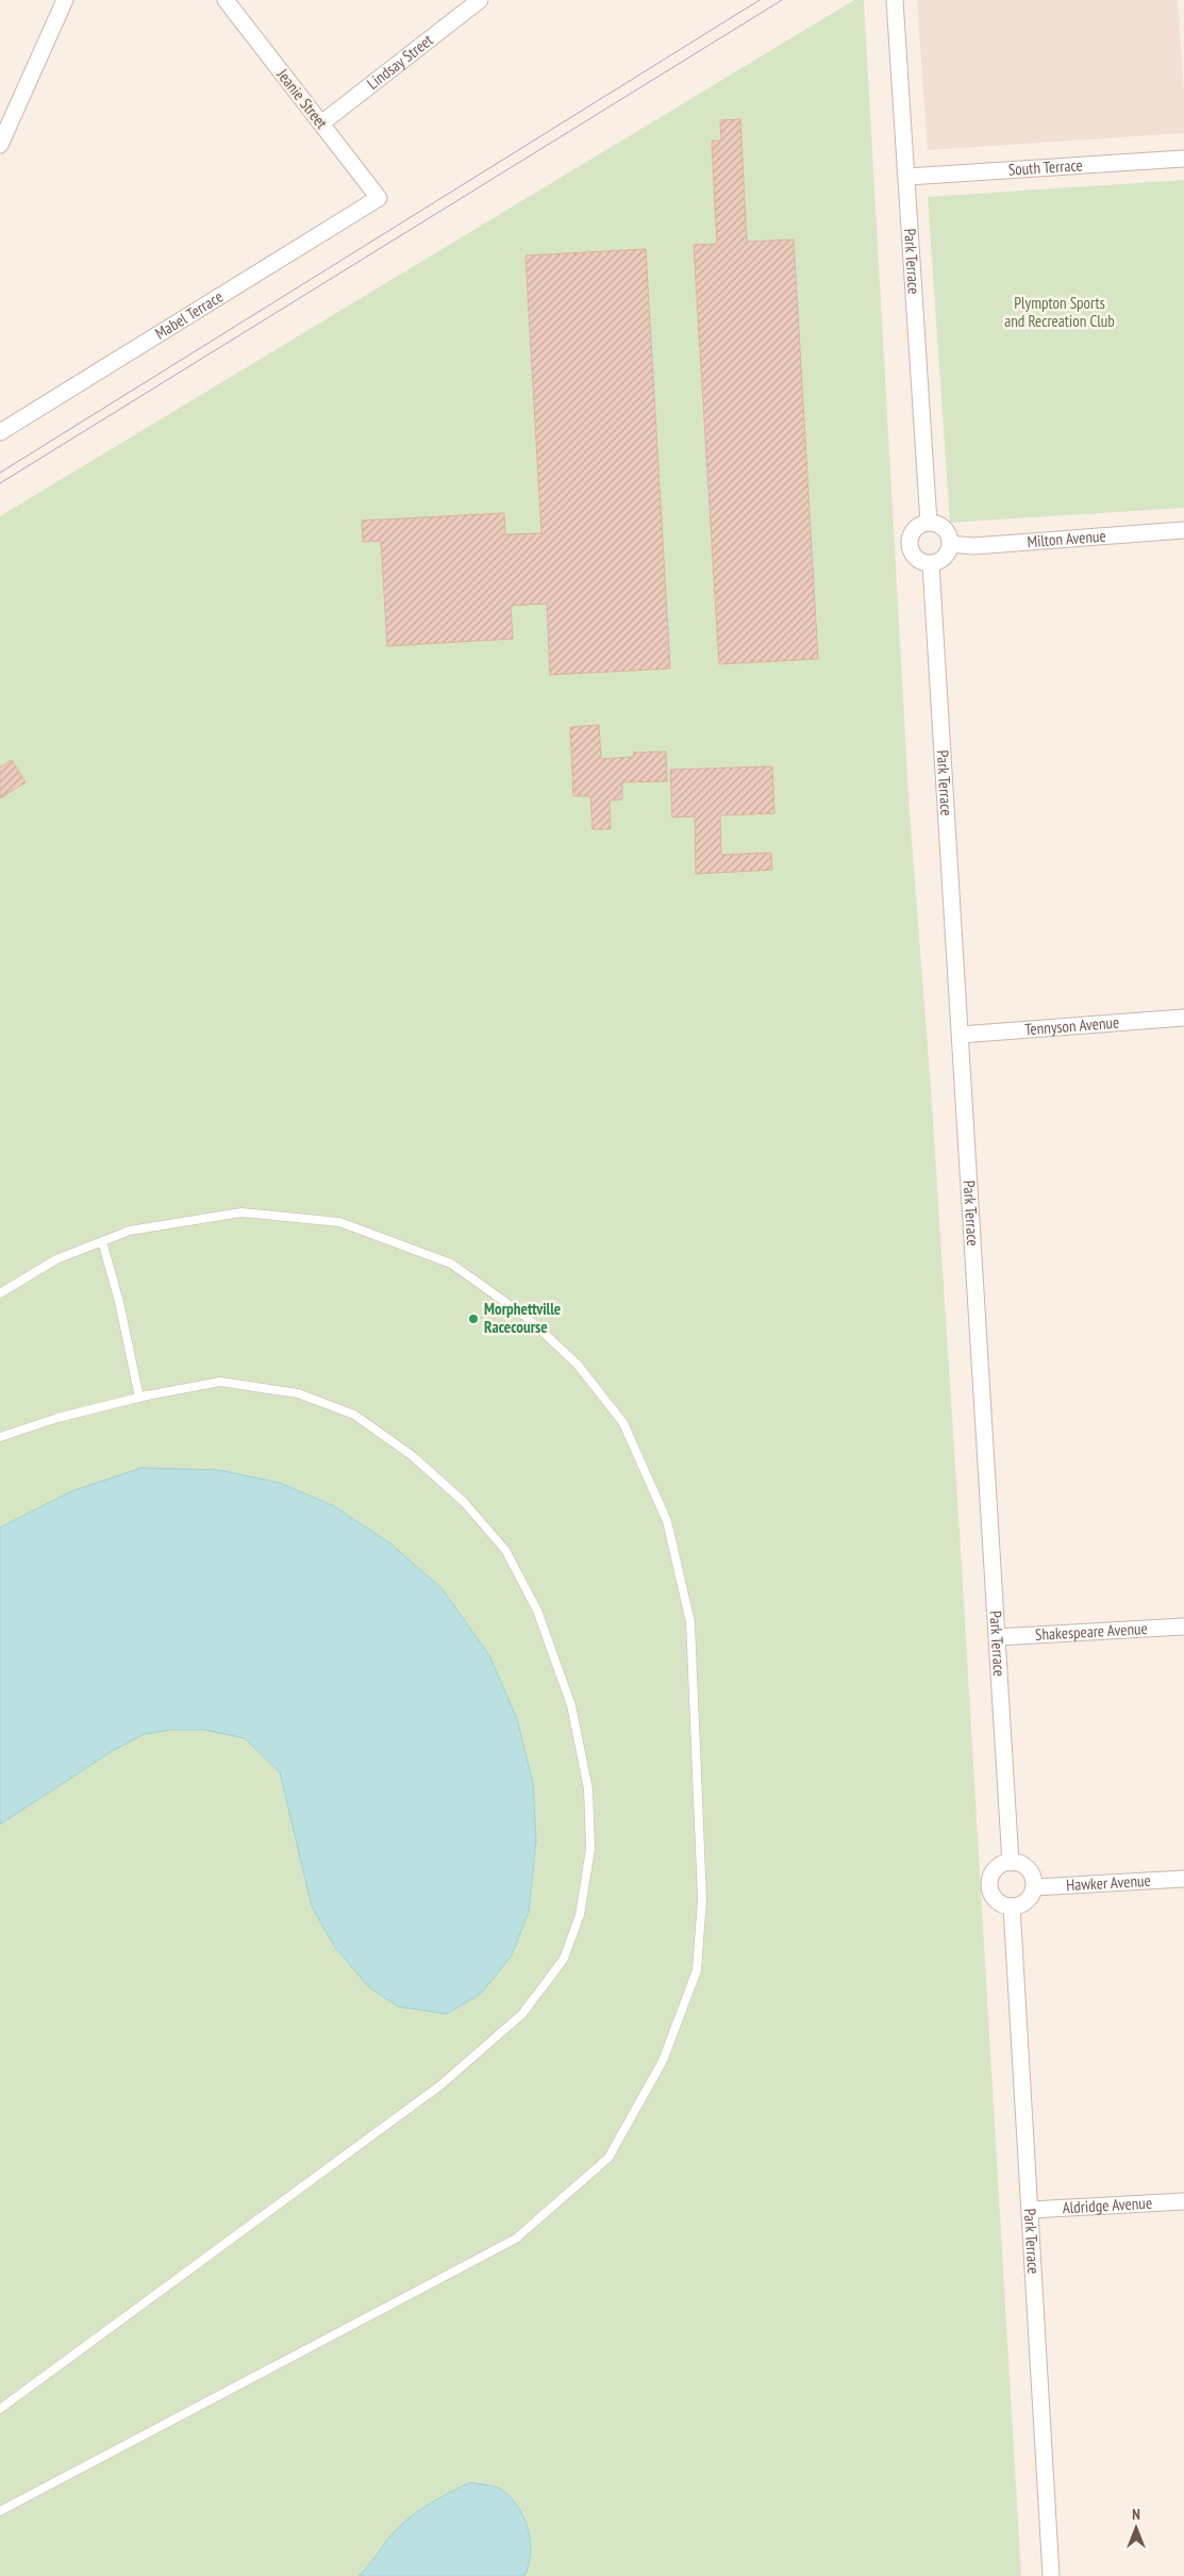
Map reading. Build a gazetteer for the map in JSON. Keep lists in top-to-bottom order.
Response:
{
  "streets": {
    "street": [
      "Lindsay Street",
      "Jeanie Street",
      "South Terrace",
      "Park Terrace",
      "Mabel Terrace",
      "Milton Avenue",
      "Tennyson Avenue",
      "Shakespeare Avenue",
      "Hawker Avenue",
      "Aldridge Avenue"
    ]
  },
  "crossings": [
    ["Lindsay Street", "Jeanie Street"],
    ["Jeanie Street", "Mabel Terrace"],
    ["South Terrace", "Park Terrace"],
    ["Park Terrace", "Milton Avenue"],
    ["Park Terrace", "Tennyson Avenue"],
    ["Park Terrace", "Shakespeare Avenue"],
    ["Park Terrace", "Hawker Avenue"],
    ["Park Terrace", "Aldridge Avenue"]
  ],
  "parks": ["Plympton Sports and Recreation Club"],
  "places": ["Morphettville Racecourse"],
  "north": "top"
}
